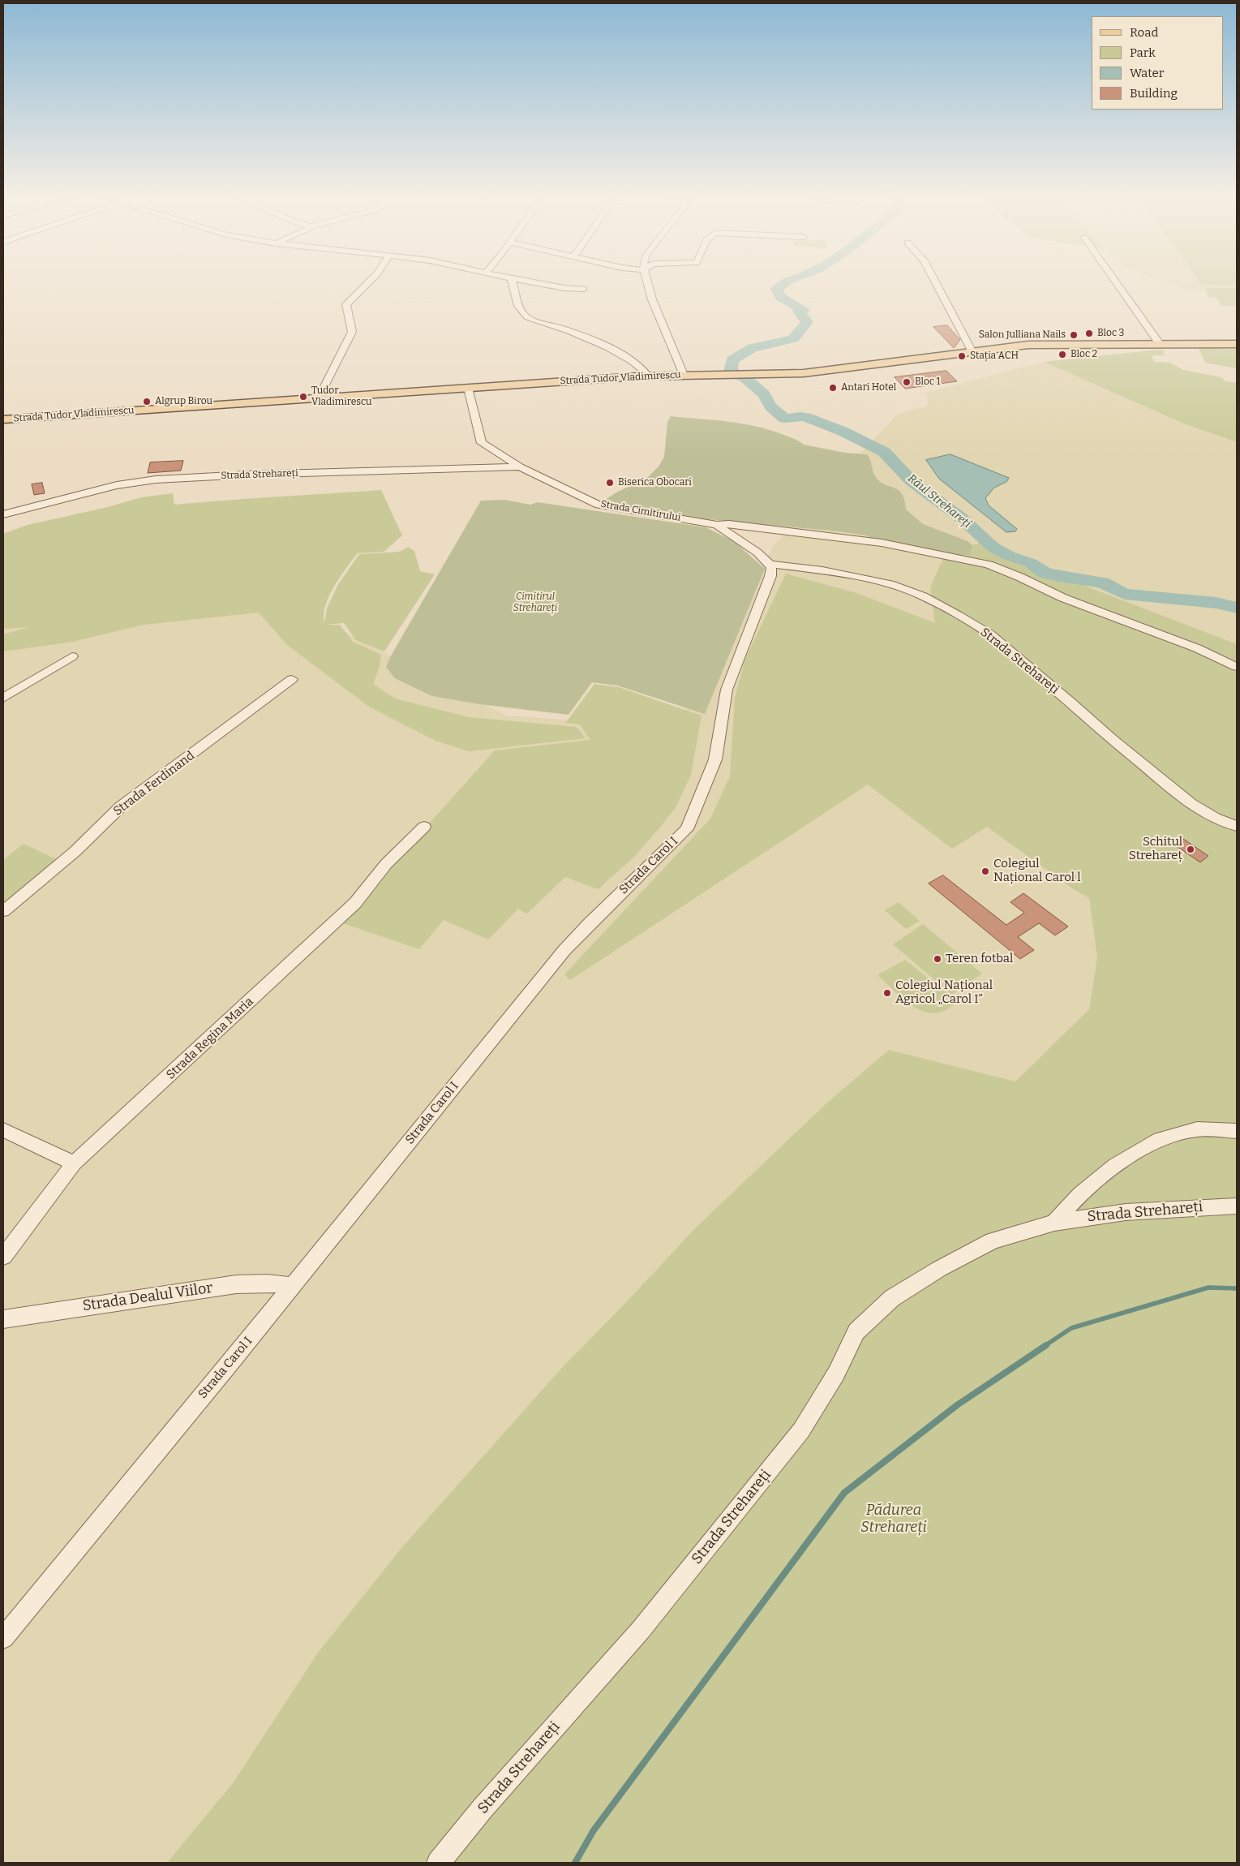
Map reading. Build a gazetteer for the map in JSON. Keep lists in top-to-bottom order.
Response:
{
  "streets": {
    "main road": ["Strada Tudor Vladimirescu"],
    "street": [
      "Strada Strehareți",
      "Strada Cimitirului",
      "Strada Ferdinand",
      "Strada Carol I",
      "Strada Regina Maria",
      "Strada Dealul Viilor"
    ]
  },
  "crossings": [
    ["Strada Strehareți", "Strada Cimitirului"],
    ["Strada Strehareți", "Strada Carol I"],
    ["Strada Cimitirului", "Strada Carol I"],
    ["Strada Carol I", "Strada Dealul Viilor"]
  ],
  "water": ["Râul Strehareți"],
  "parks": ["Cimitirul Strehareți", "Pădurea Strehareți"],
  "places": [
    "Bloc 3",
    "Salon Julliana Nails",
    "Bloc 2",
    "Stația ACH",
    "Bloc 1",
    "Antari Hotel",
    "Tudor Vladimirescu",
    "Algrup Birou",
    "Biserica Obocari",
    "Schitul Strehareț",
    "Colegiul Național Carol l",
    "Teren fotbal",
    "Colegiul Național Agricol „Carol I”"
  ],
  "legend": [
    "Road",
    "Park",
    "Water",
    "Building"
  ]
}
